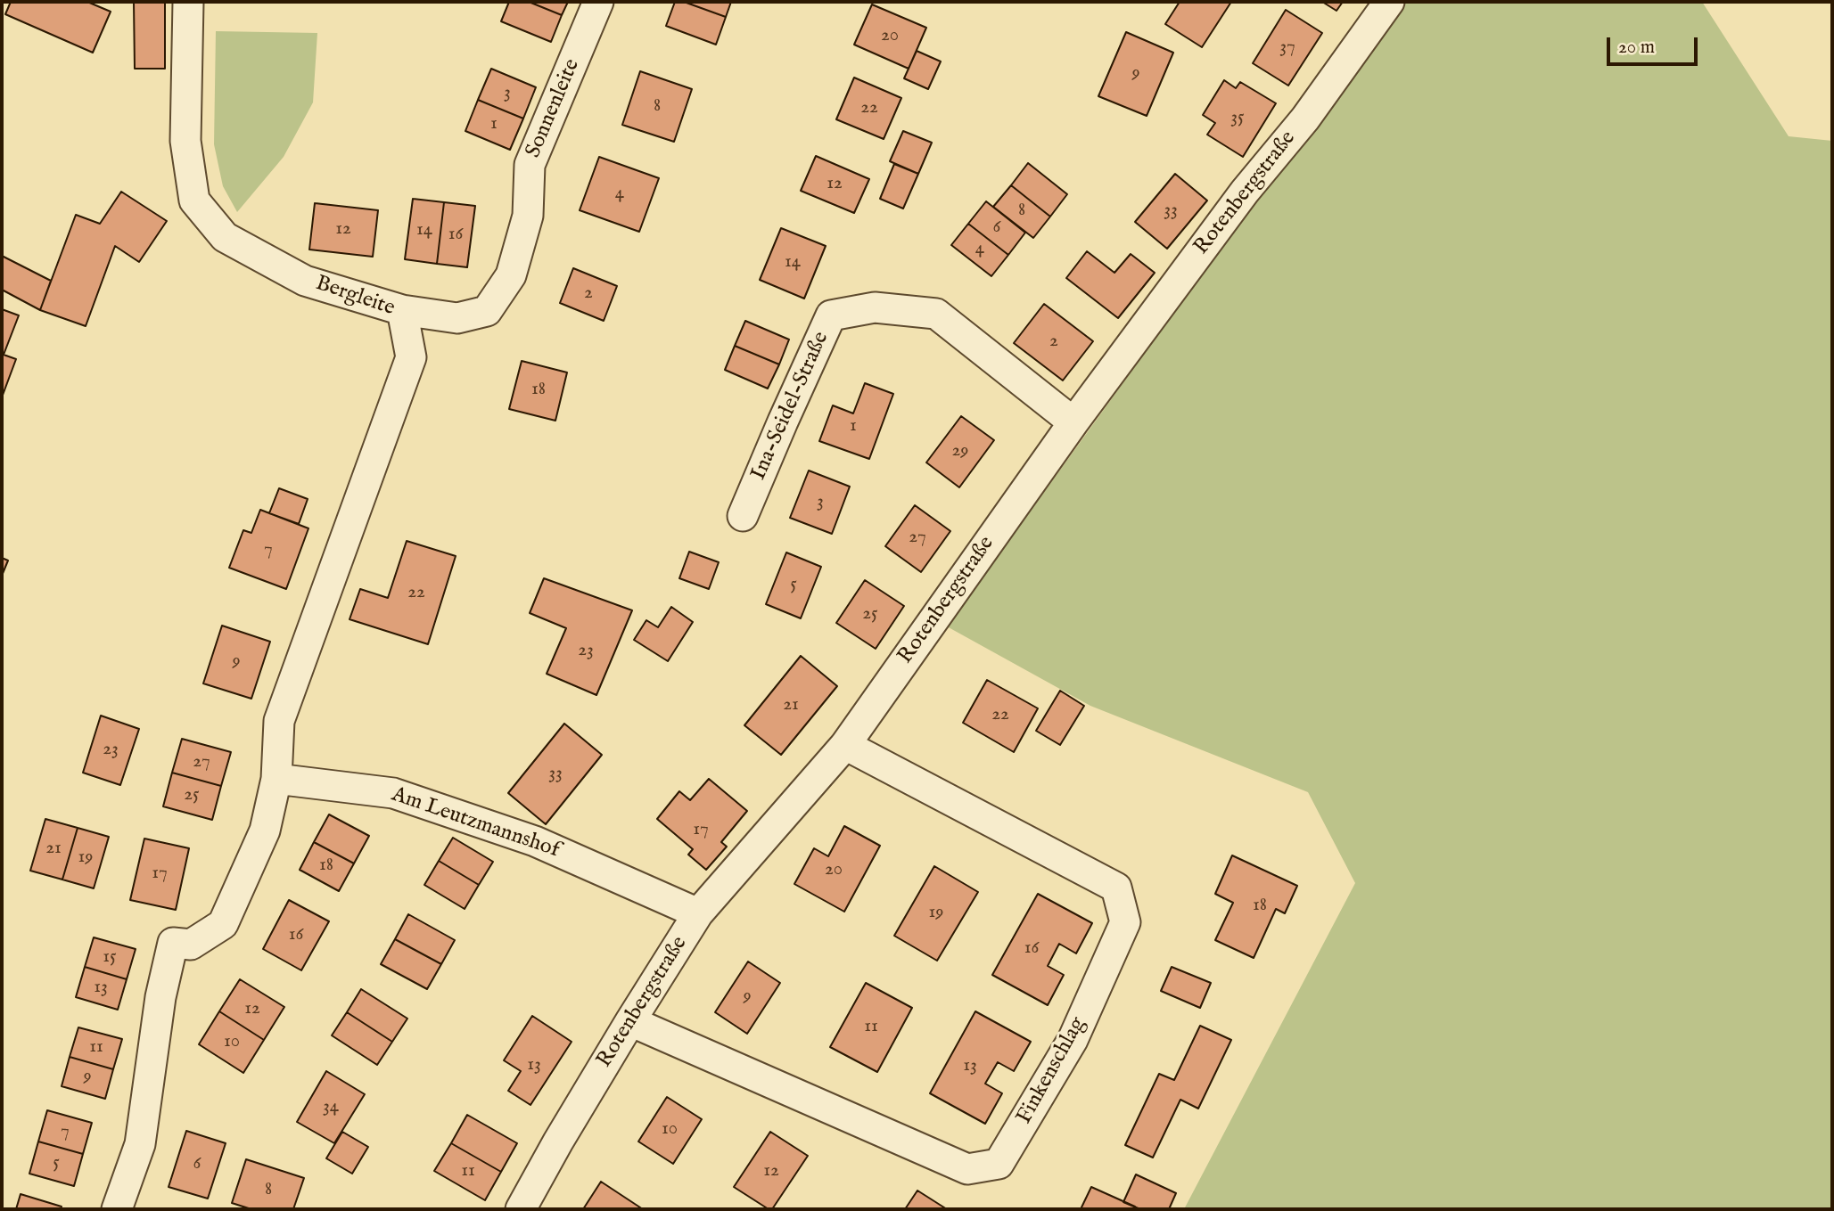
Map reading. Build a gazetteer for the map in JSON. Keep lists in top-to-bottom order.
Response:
{
  "streets": {
    "street": [
      "Sonnenleite",
      "Rotenbergstraße",
      "Bergleite",
      "Ina-Seidel-Straße",
      "Am Leutzmannshof",
      "Finkenschlag"
    ]
  },
  "crossings": [
    ["Sonnenleite", "Bergleite"],
    ["Rotenbergstraße", "Ina-Seidel-Straße"],
    ["Rotenbergstraße", "Am Leutzmannshof"],
    ["Rotenbergstraße", "Finkenschlag"],
    ["Bergleite", "Am Leutzmannshof"]
  ],
  "house_numbers": [
    "20",
    "37",
    "9",
    "3",
    "8",
    "22",
    "35",
    "1",
    "12",
    "4",
    "8",
    "33",
    "6",
    "12",
    "14",
    "16",
    "4",
    "14",
    "2",
    "2",
    "18",
    "1",
    "29",
    "3",
    "27",
    "7",
    "5",
    "22",
    "25",
    "23",
    "9",
    "21",
    "22",
    "23",
    "27",
    "33",
    "25",
    "17",
    "21",
    "19",
    "18",
    "20",
    "17",
    "18",
    "19",
    "16",
    "16",
    "15",
    "13",
    "9",
    "12",
    "11",
    "10",
    "11",
    "13",
    "13",
    "9",
    "34",
    "10",
    "7",
    "5",
    "6",
    "11",
    "12",
    "8"
  ],
  "scale_bar": "20 m"
}
